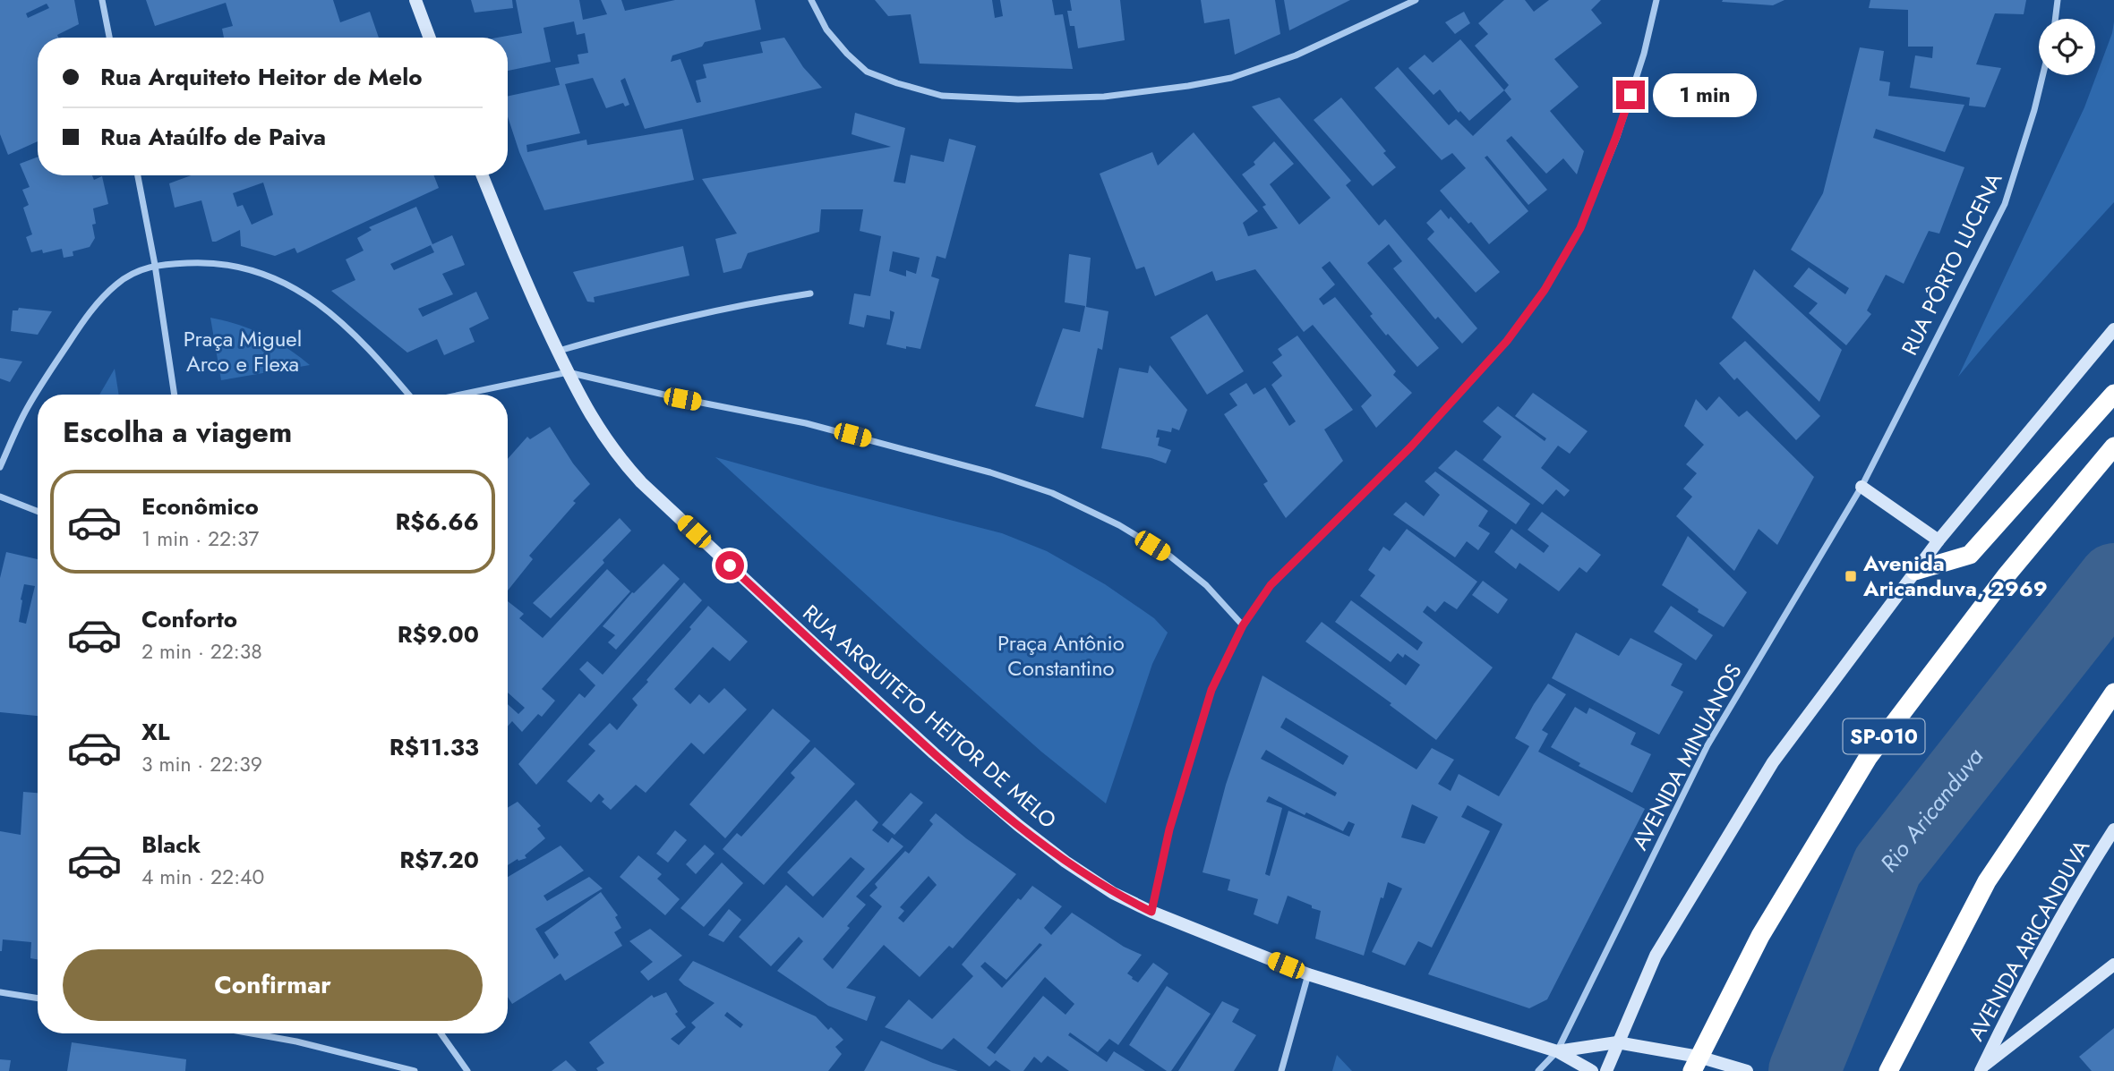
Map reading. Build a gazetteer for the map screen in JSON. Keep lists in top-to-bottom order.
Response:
{
  "streets": {
    "highway": ["SP-010"],
    "street": [
      "RUA PÔRTO LUCENA",
      "RUA ARQUITETO HEITOR DE MELO",
      "AVENIDA MINUANOS",
      "AVENIDA ARICANDUVA"
    ]
  },
  "crossings": [
    ["RUA PÔRTO LUCENA", "AVENIDA MINUANOS"],
    ["RUA ARQUITETO HEITOR DE MELO", "SP-010"],
    ["RUA ARQUITETO HEITOR DE MELO", "AVENIDA MINUANOS"]
  ],
  "water": ["Rio Aricanduva"],
  "parks": ["Praça Miguel Arco e Flexa", "Praça Antônio Constantino"],
  "places": {
    "transit": ["Avenida Aricanduva, 2969"]
  },
  "page": {
    "banner": ["Rua Arquiteto Heitor de Melo", "Rua Ataúlfo de Paiva"],
    "bubble": "1 min",
    "heading": "Escolha a viagem",
    "list": [
      {
        "name": "Econômico",
        "note": "1 min · 22:37",
        "value": "R$6.66"
      },
      {
        "name": "Conforto",
        "note": "2 min · 22:38",
        "value": "R$9.00"
      },
      {
        "name": "XL",
        "note": "3 min · 22:39",
        "value": "R$11.33"
      },
      {
        "name": "Black",
        "note": "4 min · 22:40",
        "value": "R$7.20"
      }
    ],
    "buttons": "Confirmar"
  }
}
